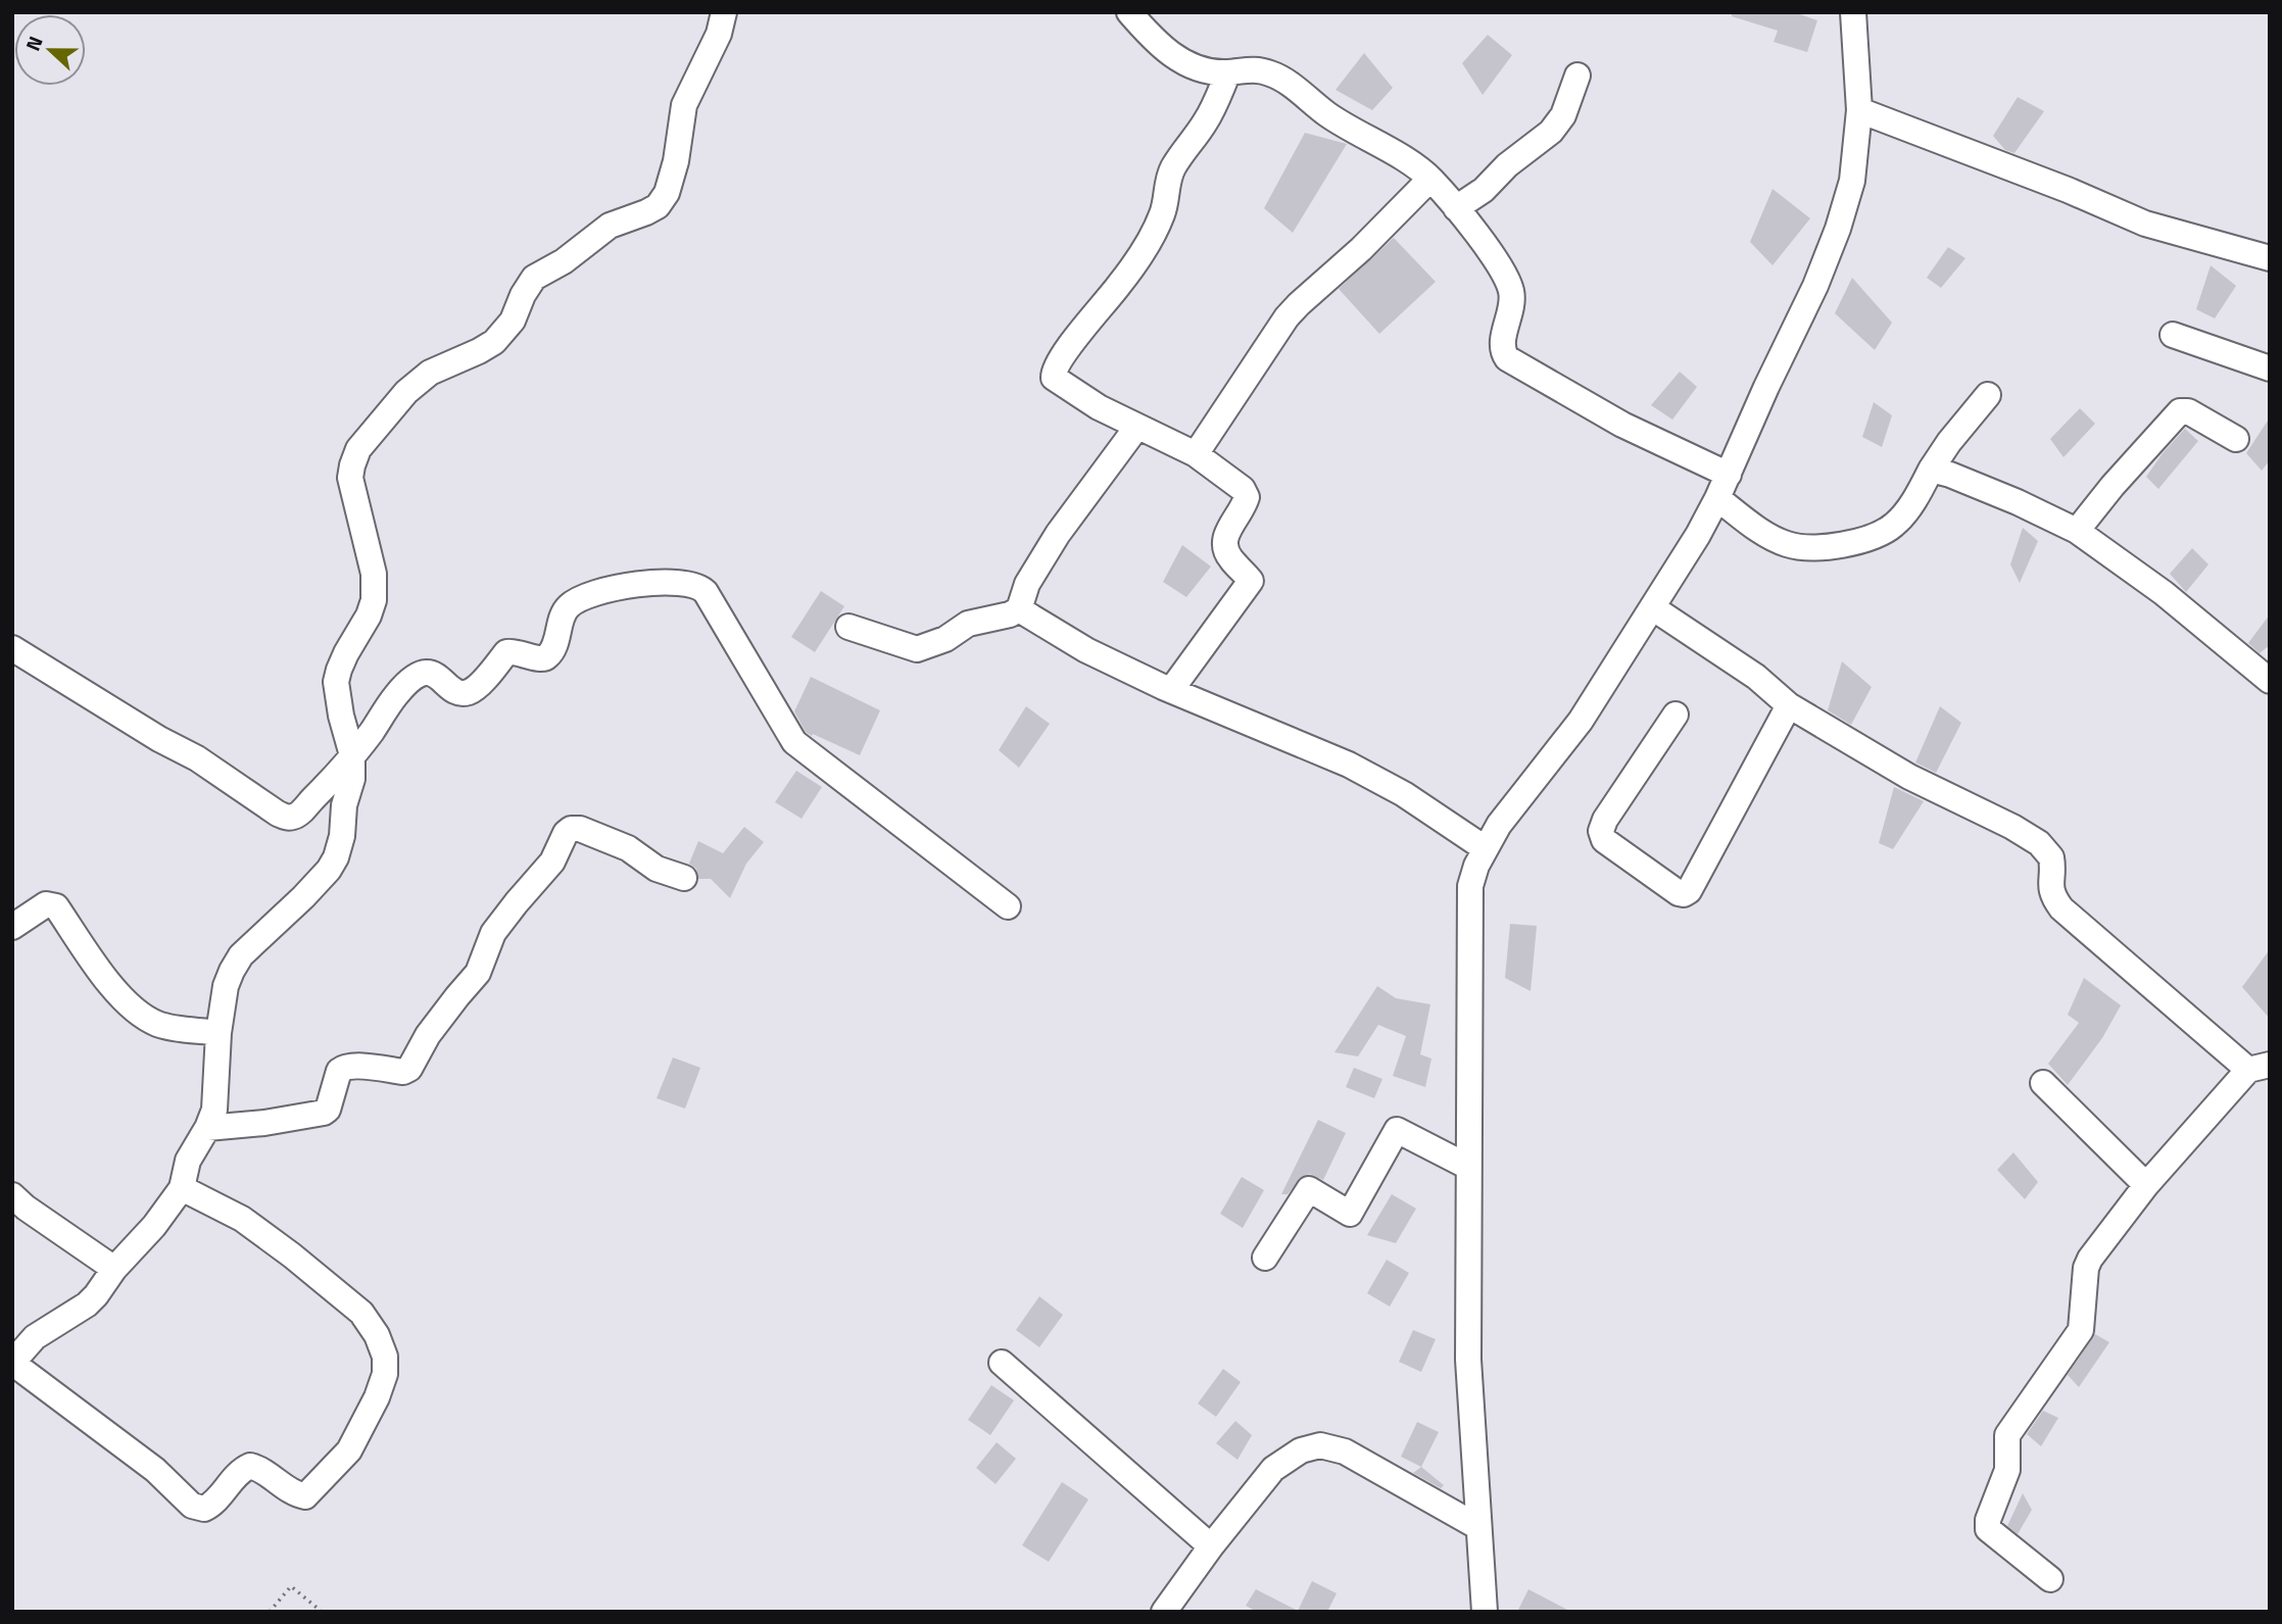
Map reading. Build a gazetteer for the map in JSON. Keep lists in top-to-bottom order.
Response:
{
  "north": "left"
}
